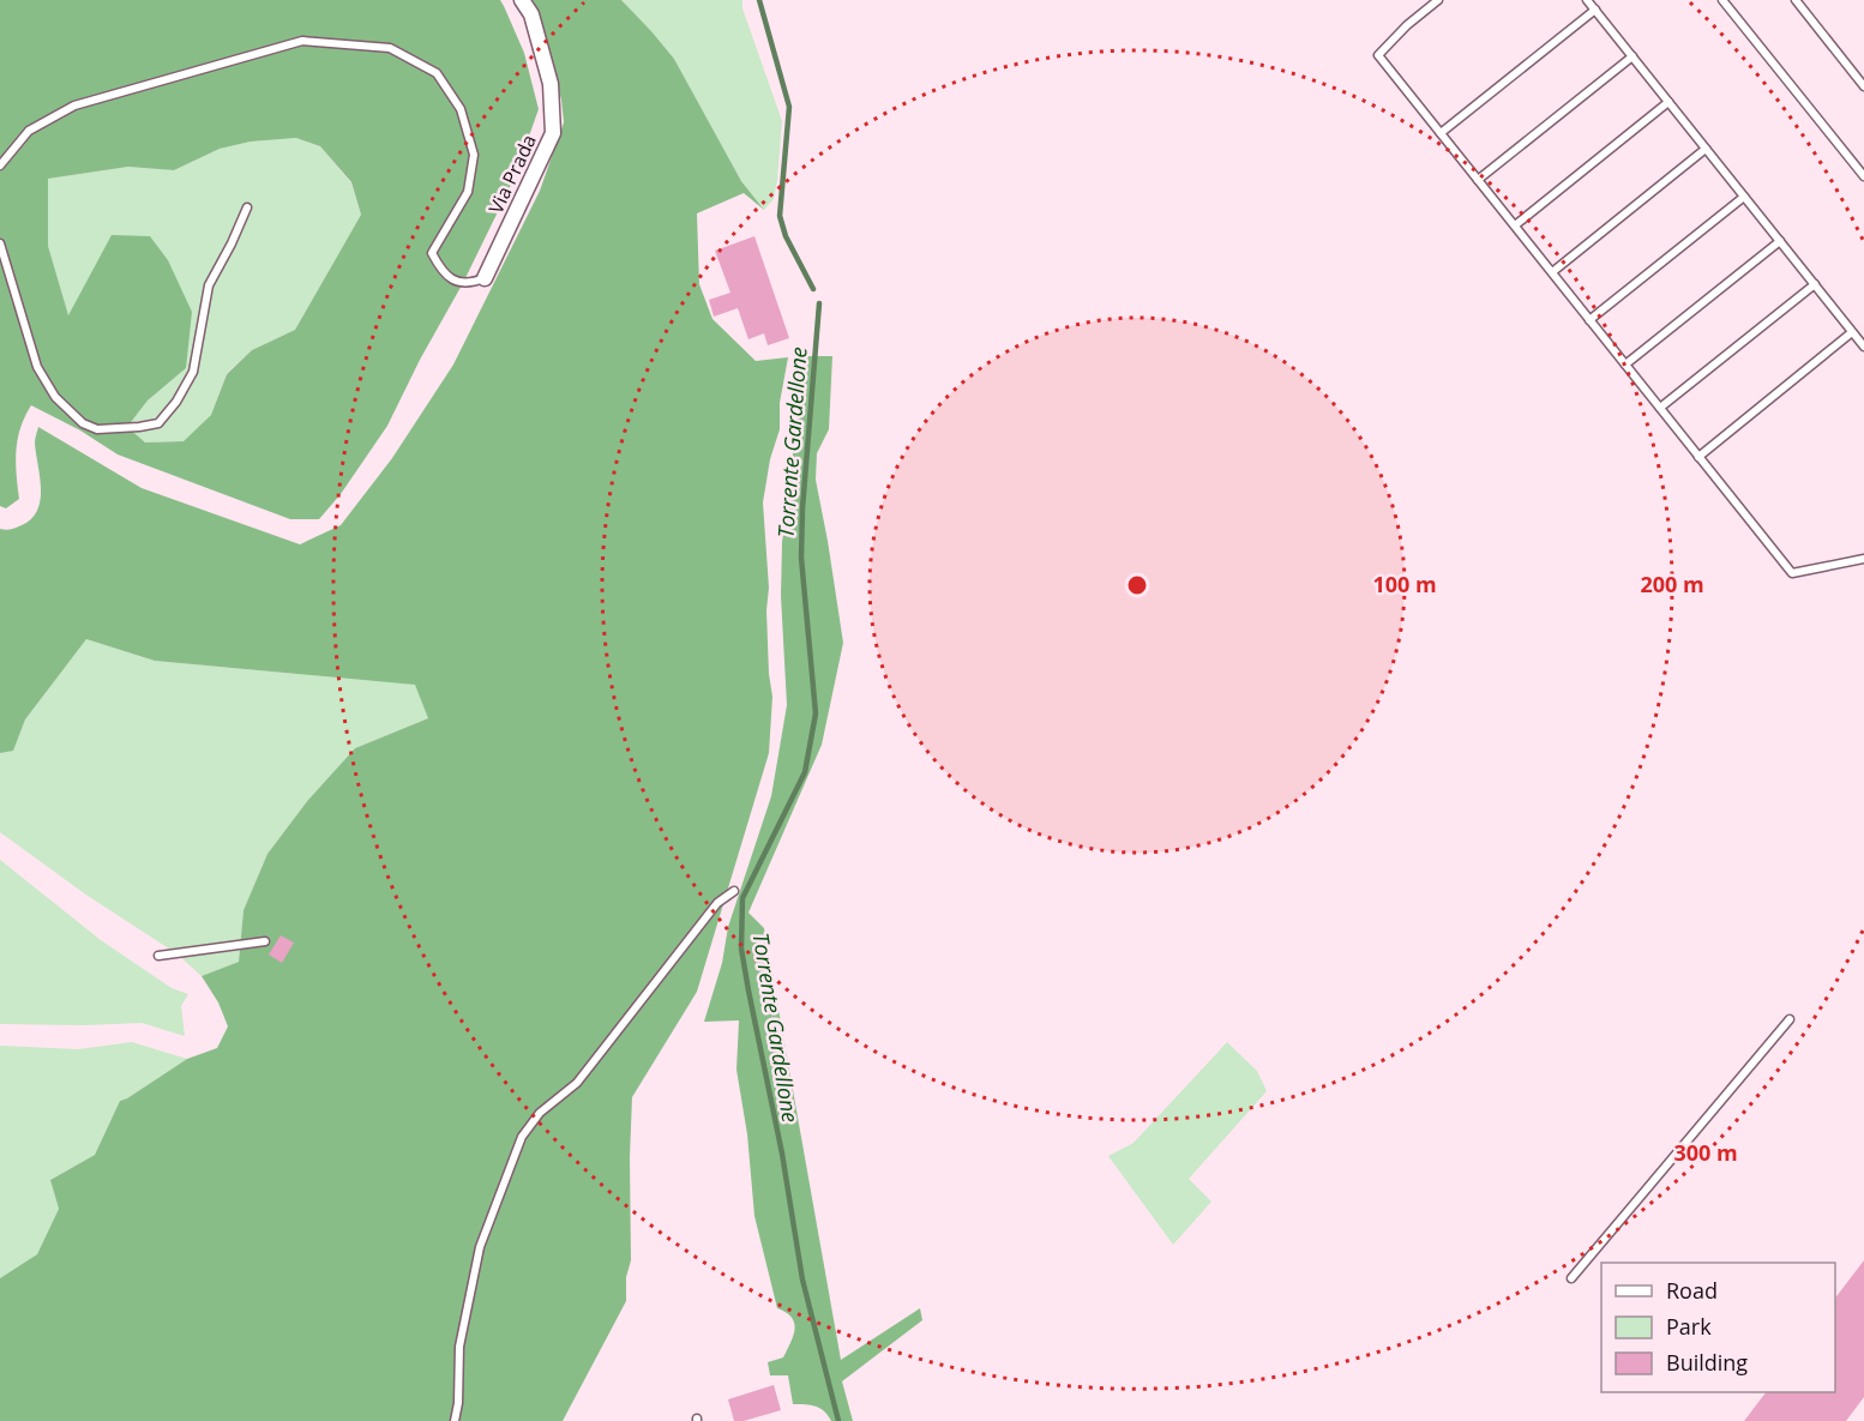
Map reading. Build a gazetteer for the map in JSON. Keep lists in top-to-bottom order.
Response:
{
  "streets": {
    "street": ["Via Prada"]
  },
  "water": ["Torrente Gardellone"],
  "legend": ["Road", "Park", "Building"],
  "rings": ["100 m", "200 m", "300 m"]
}
